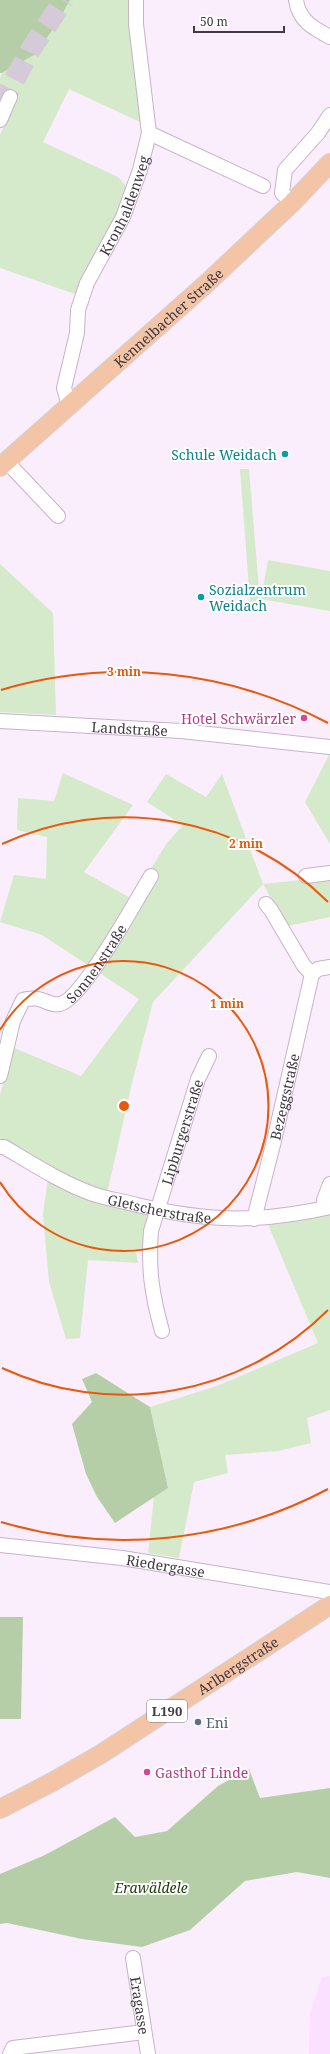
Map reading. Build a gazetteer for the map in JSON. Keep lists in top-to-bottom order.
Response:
{
  "streets": {
    "main road": ["Kennelbacher Straße", "Arlbergstraße", "L190"],
    "street": [
      "Kronhaldenweg",
      "Landstraße",
      "Sonnenstraße",
      "Bezeggstraße",
      "Lipburgerstraße",
      "Gletscherstraße",
      "Riedergasse",
      "Eragasse"
    ]
  },
  "crossings": [
    ["Kronhaldenweg", "Kennelbacher Straße"],
    ["Bezeggstraße", "Gletscherstraße"],
    ["Lipburgerstraße", "Gletscherstraße"]
  ],
  "parks": ["Erawäldele"],
  "places": [
    "Schule Weidach",
    "Sozialzentrum Weidach",
    "Hotel Schwärzler",
    "Eni",
    "Gasthof Linde"
  ],
  "scale_bar": "50 m",
  "rings": ["3 min", "2 min", "1 min"]
}
